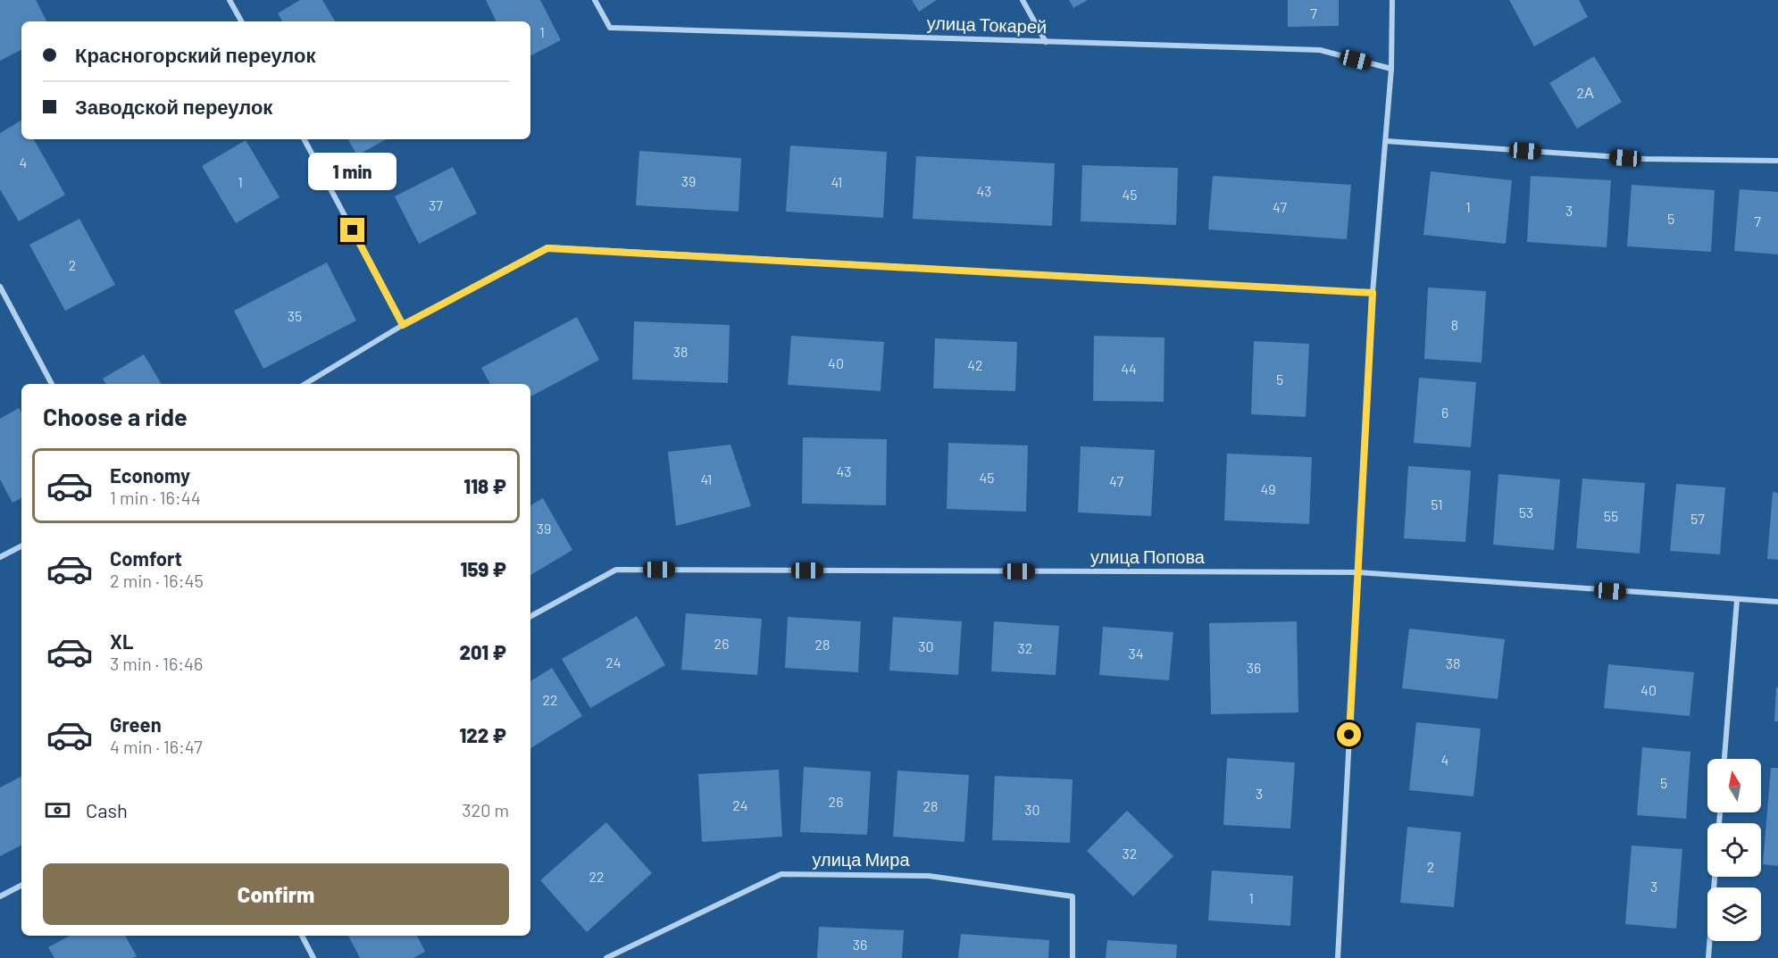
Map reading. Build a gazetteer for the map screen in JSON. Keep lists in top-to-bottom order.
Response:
{
  "streets": {
    "street": ["улица Токарей", "улица Попова", "улица Мира"]
  },
  "house_numbers": [
    "7",
    "1",
    "2А",
    "4",
    "39",
    "1",
    "41",
    "43",
    "45",
    "37",
    "47",
    "1",
    "3",
    "5",
    "7",
    "2",
    "35",
    "8",
    "38",
    "40",
    "42",
    "44",
    "5",
    "6",
    "43",
    "45",
    "41",
    "47",
    "49",
    "51",
    "53",
    "55",
    "57",
    "39",
    "26",
    "28",
    "30",
    "32",
    "34",
    "24",
    "38",
    "36",
    "40",
    "22",
    "4",
    "5",
    "3",
    "26",
    "24",
    "28",
    "30",
    "32",
    "2",
    "22",
    "3",
    "1",
    "36"
  ],
  "north": "top",
  "page": {
    "banner": ["Красногорский переулок", "Заводской переулок"],
    "bubble": "1 min",
    "heading": "Choose a ride",
    "list": [
      {
        "name": "Economy",
        "note": "1 min · 16:44",
        "value": "118 ₽"
      },
      {
        "name": "Comfort",
        "note": "2 min · 16:45",
        "value": "159 ₽"
      },
      {
        "name": "XL",
        "note": "3 min · 16:46",
        "value": "201 ₽"
      },
      {
        "name": "Green",
        "note": "4 min · 16:47",
        "value": "122 ₽"
      }
    ],
    "pay": ["Cash", "320 m"],
    "buttons": "Confirm"
  }
}
